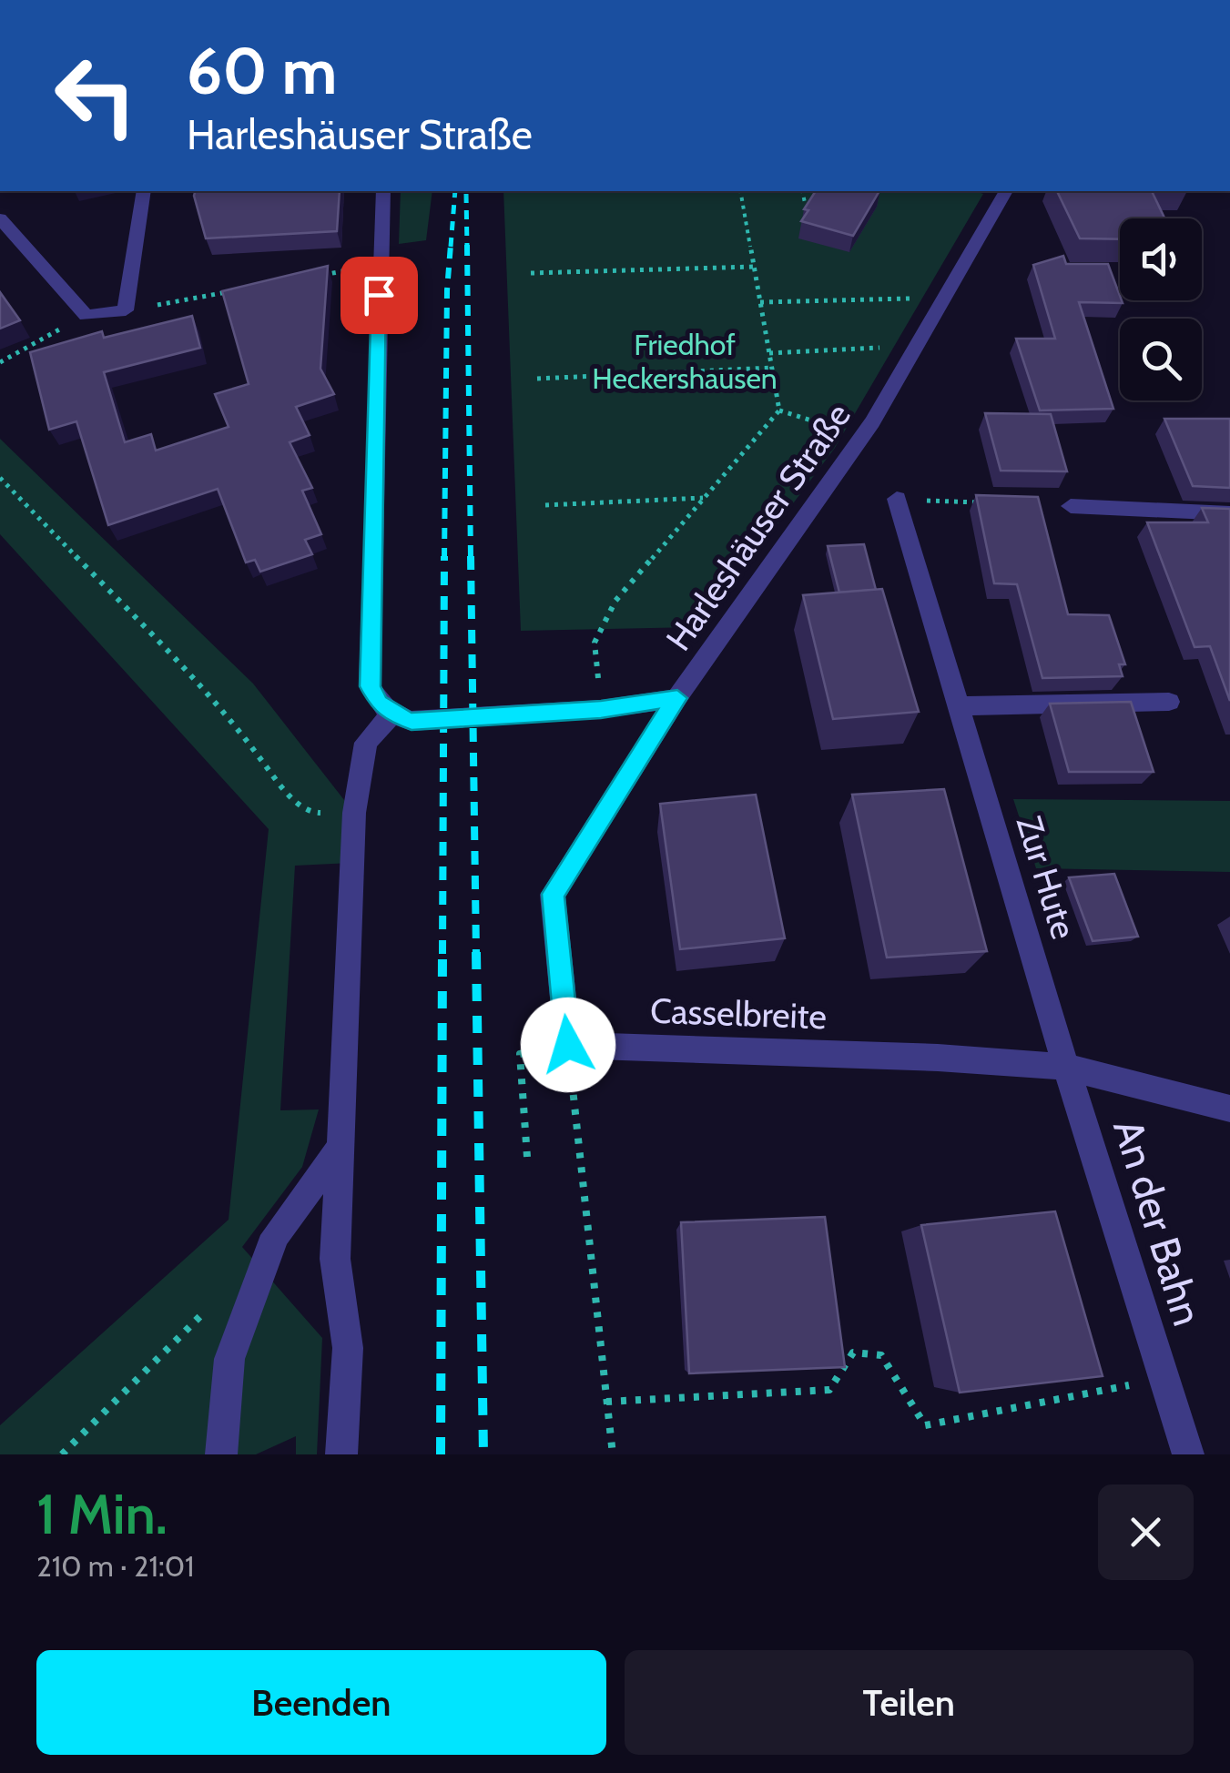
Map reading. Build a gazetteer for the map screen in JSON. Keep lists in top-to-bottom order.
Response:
{
  "streets": {
    "street": [
      "Harleshäuser Straße",
      "Zur Hute",
      "Casselbreite",
      "An der Bahn"
    ]
  },
  "crossings": [
    ["Zur Hute", "Casselbreite"],
    ["Zur Hute", "An der Bahn"],
    ["Casselbreite", "An der Bahn"]
  ],
  "parks": ["Friedhof Heckershausen"],
  "page": {
    "turn": ["60 m", "Harleshäuser Straße"],
    "heading": ["1 Min.", "210 m · 21:01"],
    "buttons": ["Beenden", "Teilen"]
  }
}
